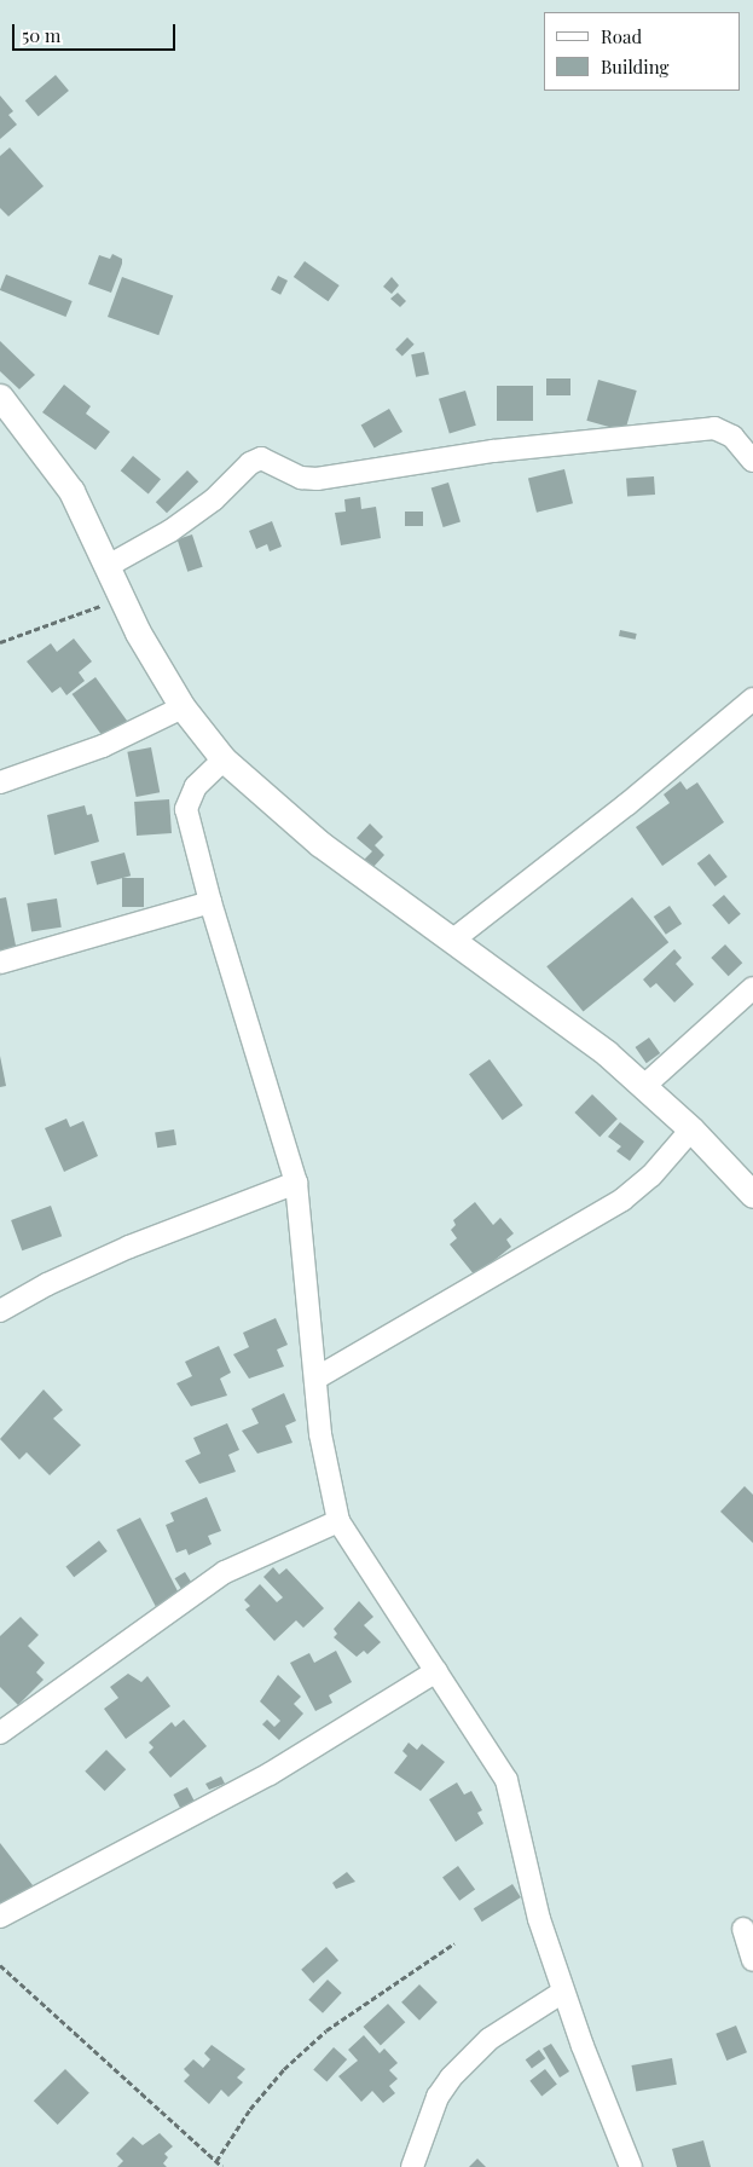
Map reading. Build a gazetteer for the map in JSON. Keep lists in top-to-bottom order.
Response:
{
  "legend": ["Road", "Building"],
  "scale_bar": "50 m"
}
